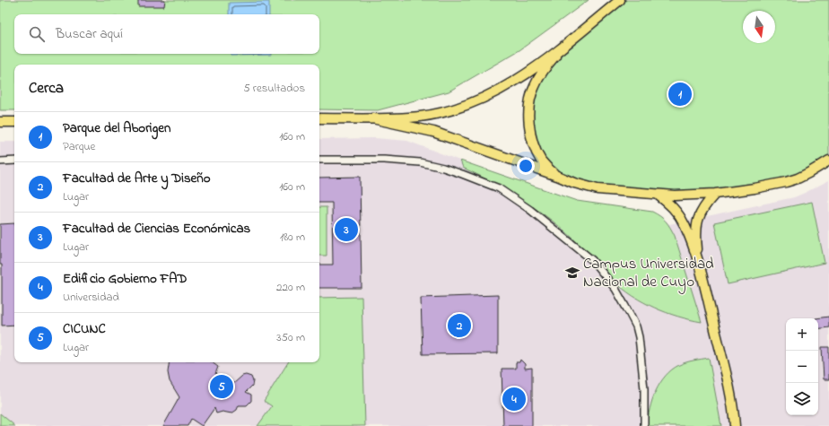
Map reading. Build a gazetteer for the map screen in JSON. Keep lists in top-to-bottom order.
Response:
{
  "places": {
    "school or university": ["Campus Universidad Nacional de Cuyo"]
  },
  "north": "bottom",
  "page": {
    "search": "Buscar aquí",
    "heading": ["Cerca", "5 resultados"],
    "pins": [
      "1",
      "3",
      "2",
      "5",
      "4"
    ],
    "list": [
      {
        "mark": "1",
        "name": "Parque del Aborigen",
        "note": "Parque",
        "value": "160 m"
      },
      {
        "mark": "2",
        "name": "Facultad de Arte y Diseño",
        "note": "Lugar",
        "value": "160 m"
      },
      {
        "mark": "3",
        "name": "Facultad de Ciencias Económicas",
        "note": "Lugar",
        "value": "180 m"
      },
      {
        "mark": "4",
        "name": "Edificio Gobierno FAD",
        "note": "Universidad",
        "value": "220 m"
      },
      {
        "mark": "5",
        "name": "CICUNC",
        "note": "Lugar",
        "value": "350 m"
      }
    ],
    "map_buttons": ["+", "−"]
  }
}
